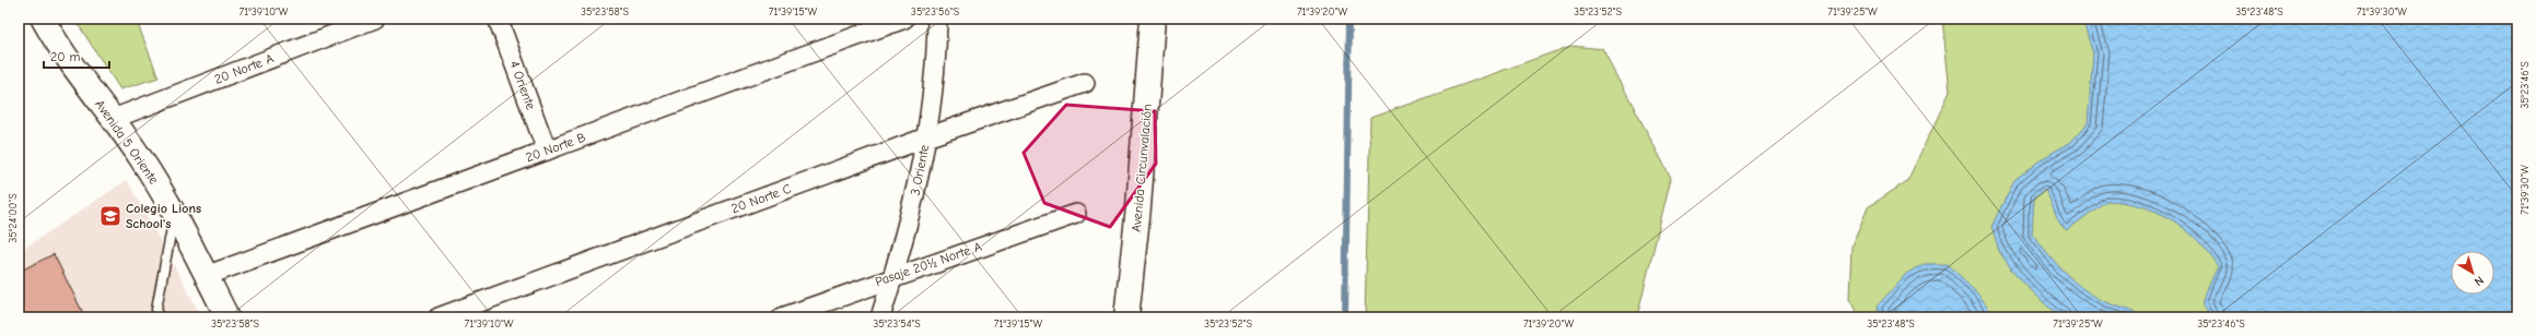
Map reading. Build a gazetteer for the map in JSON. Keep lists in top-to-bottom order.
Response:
{
  "streets": {
    "main road": ["Avenida Circunvalación"],
    "street": [
      "20 Norte A",
      "4 Oriente",
      "Avenida 5 Oriente",
      "20 Norte B",
      "3 Oriente",
      "20 Norte C",
      "Pasaje 20½ Norte A"
    ]
  },
  "crossings": [
    ["20 Norte A", "Avenida 5 Oriente"],
    ["4 Oriente", "20 Norte B"],
    ["Avenida 5 Oriente", "20 Norte B"],
    ["3 Oriente", "20 Norte C"],
    ["3 Oriente", "Pasaje 20½ Norte A"]
  ],
  "places": {
    "school or university": ["Colegio Lions School's"]
  },
  "scale_bar": "20 m",
  "north": "bottom right",
  "coordinates": [
    "71°39'10\"W",
    "35°23'58\"S",
    "71°39'15\"W",
    "35°23'56\"S",
    "71°39'20\"W",
    "35°23'52\"S",
    "71°39'25\"W",
    "35°23'48\"S",
    "71°39'30\"W",
    "35°23'46\"S",
    "35°24'00\"S",
    "35°23'54\"S"
  ]
}
